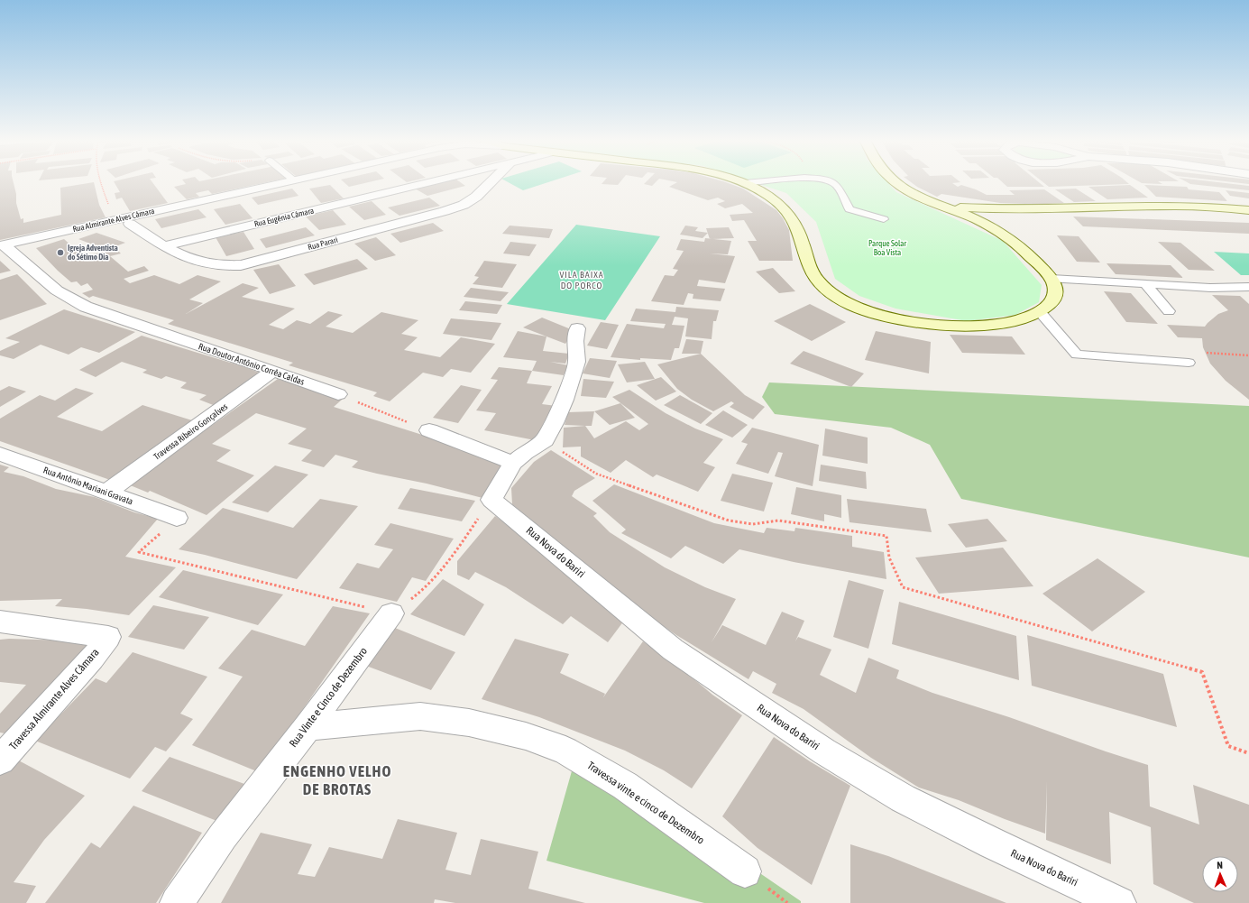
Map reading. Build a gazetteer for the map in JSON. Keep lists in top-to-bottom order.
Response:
{
  "streets": {
    "street": [
      "Rua Eugênia Câmara",
      "Rua Almirante Alves Câmara",
      "Rua Parari",
      "Rua Doutor Antônio Corrêa Caldas",
      "Travessa Ribeiro Gonçalves",
      "Rua Antônio Mariani Gravata",
      "Rua Nova do Bariri",
      "Rua Vinte e Cinco de Dezembro",
      "Travessa Almirante Alves Câmara",
      "Travessa vinte e cinco de Dezembro"
    ]
  },
  "crossings": [
    ["Rua Eugênia Câmara", "Rua Parari"],
    ["Rua Almirante Alves Câmara", "Rua Doutor Antônio Corrêa Caldas"],
    ["Rua Doutor Antônio Corrêa Caldas", "Travessa Ribeiro Gonçalves"],
    ["Travessa Ribeiro Gonçalves", "Rua Antônio Mariani Gravata"],
    ["Rua Vinte e Cinco de Dezembro", "Travessa vinte e cinco de Dezembro"]
  ],
  "districts": ["VILA BAIXA DO PORCO", "ENGENHO VELHO DE BROTAS"],
  "parks": ["Parque Solar Boa Vista"],
  "places": ["Igreja Adventista do Sétimo Dia"],
  "north": "top"
}
